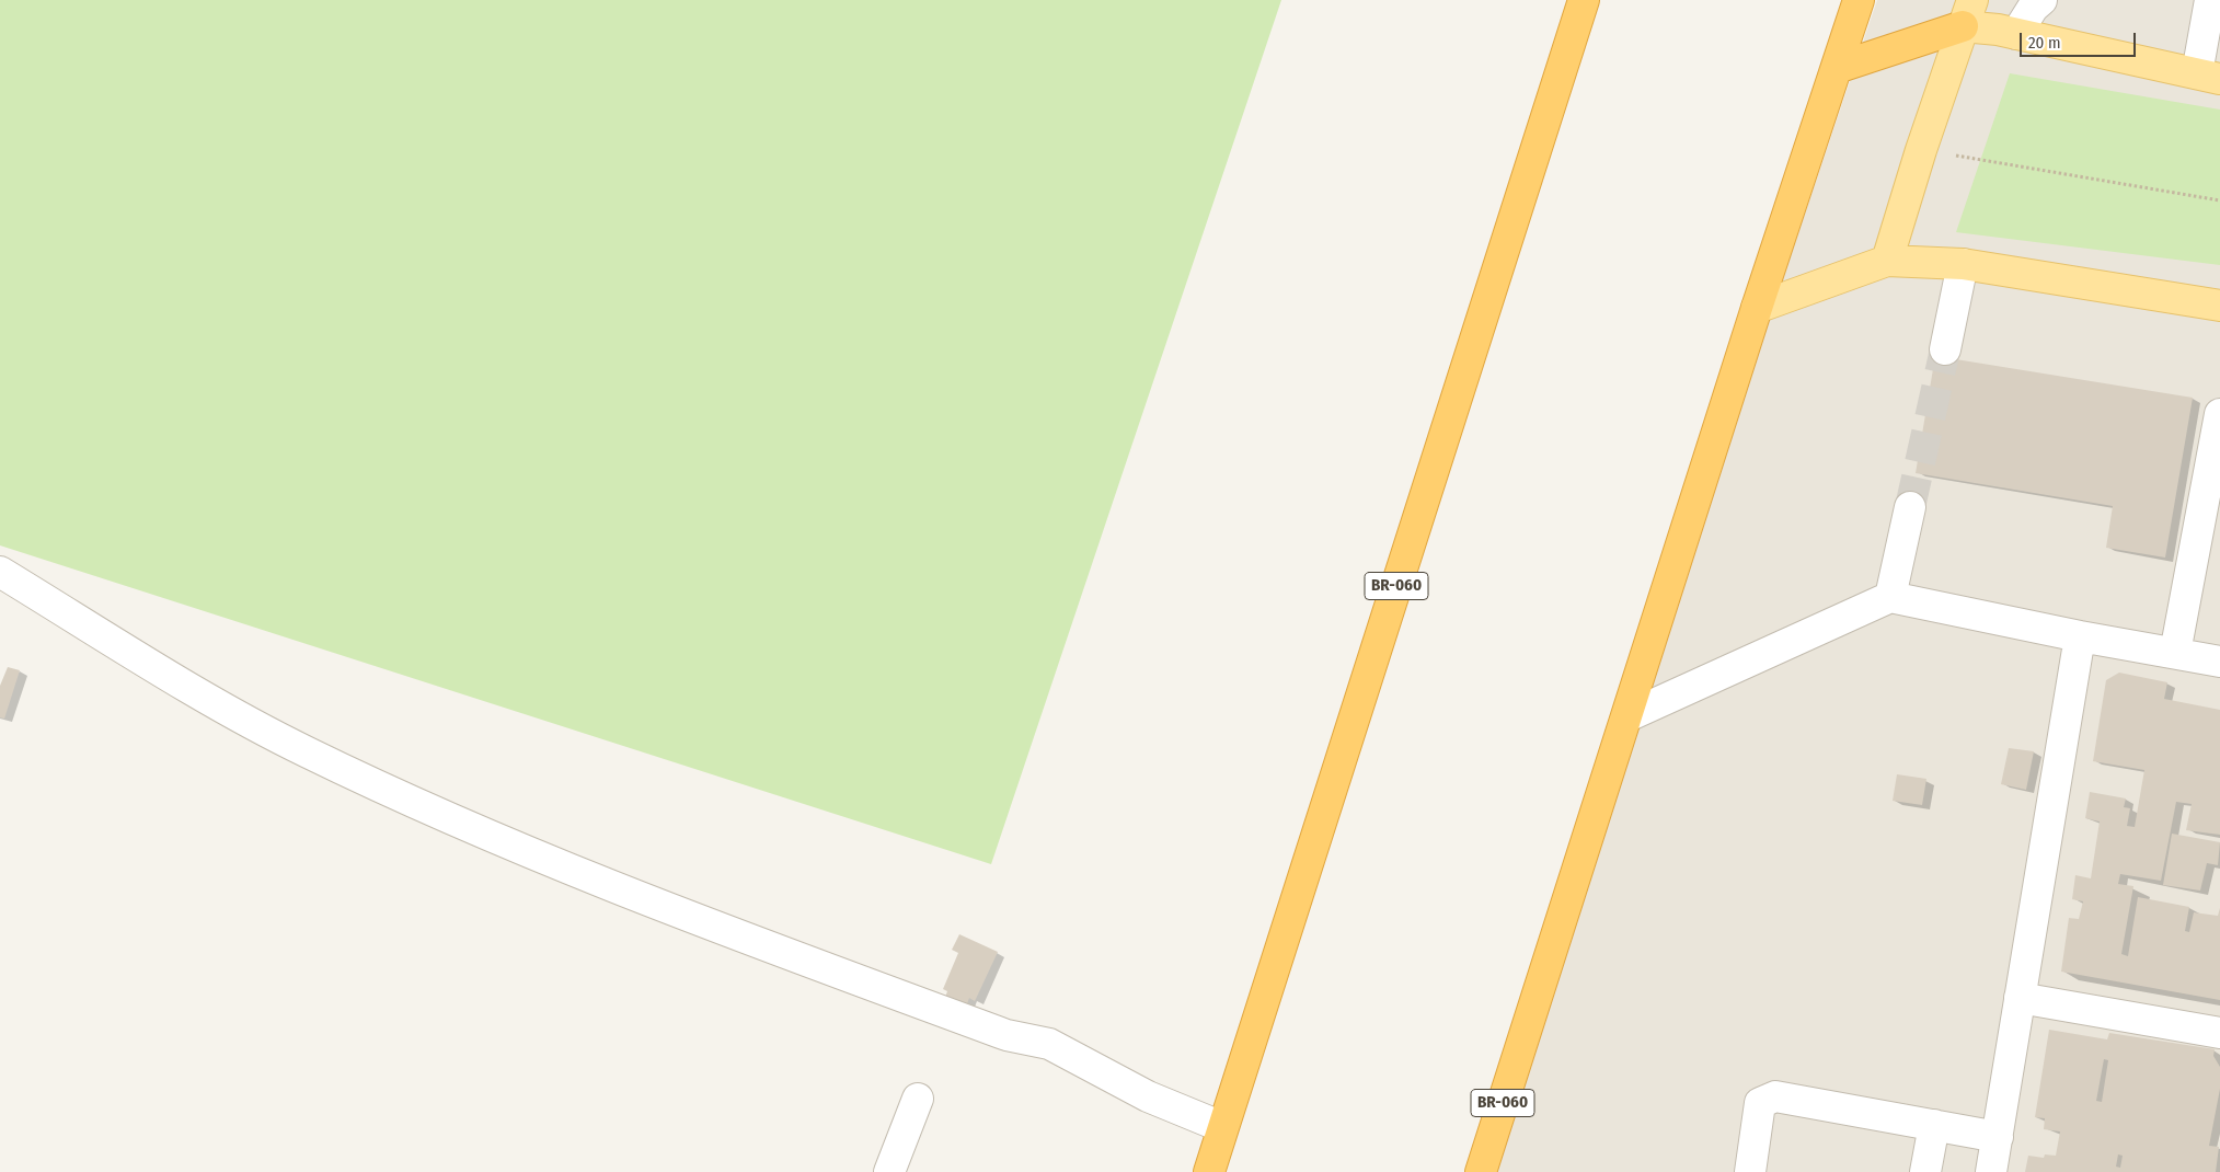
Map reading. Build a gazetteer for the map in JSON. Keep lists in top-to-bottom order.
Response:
{
  "streets": {
    "highway": ["BR-060"]
  },
  "scale_bar": "20 m"
}
